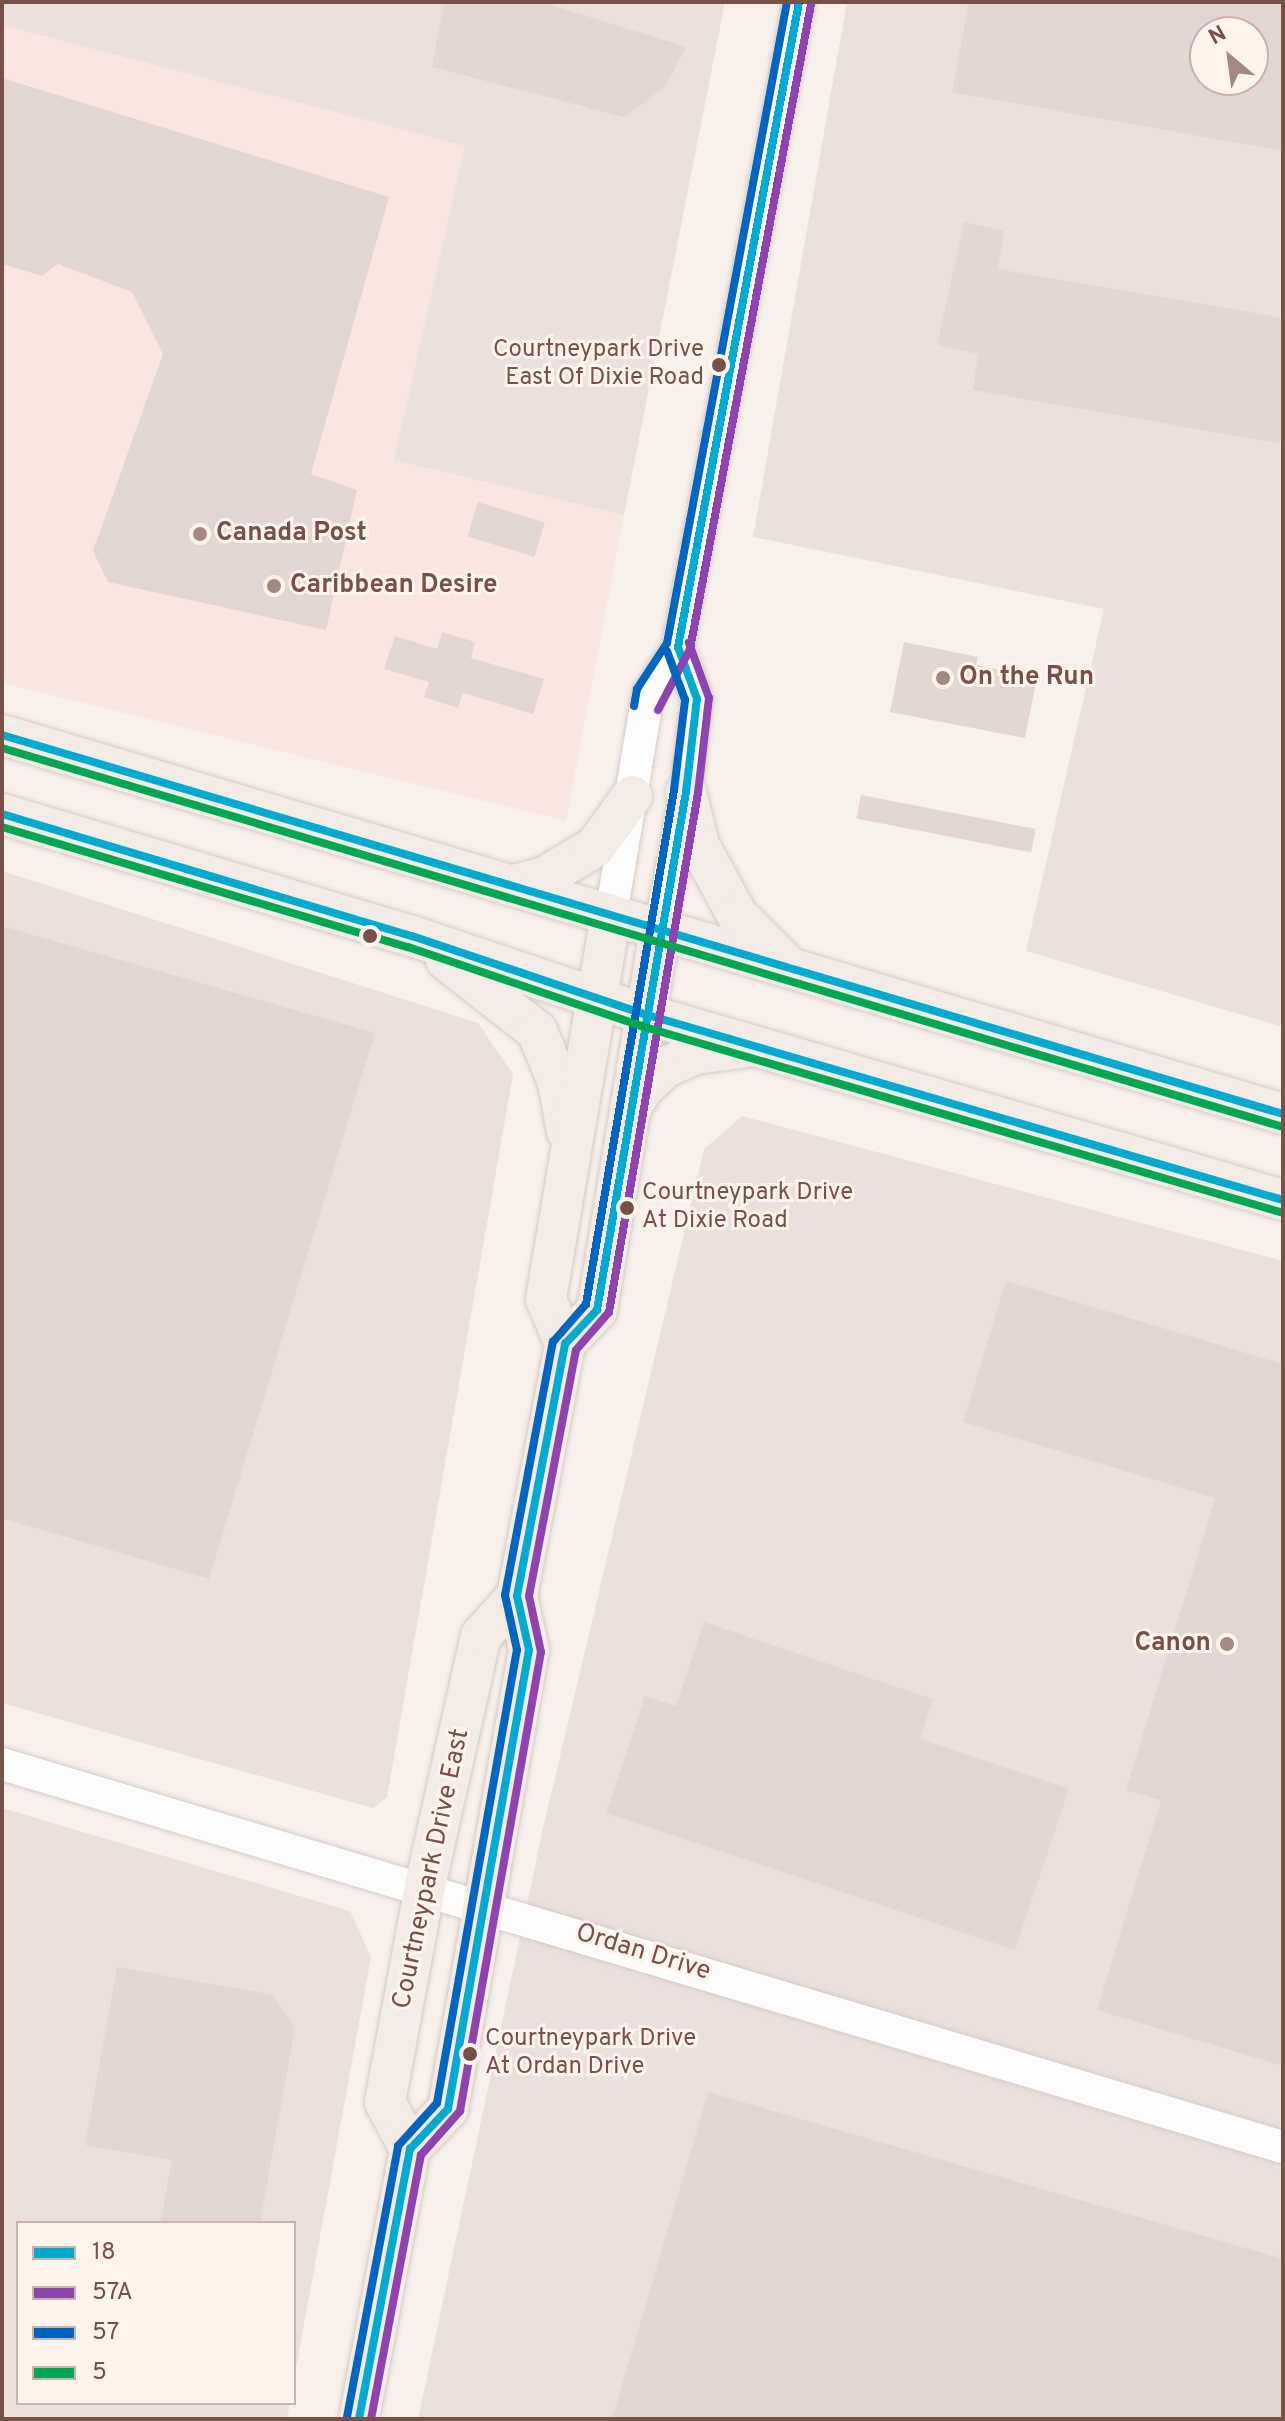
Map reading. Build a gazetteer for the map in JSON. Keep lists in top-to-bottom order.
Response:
{
  "streets": {
    "main road": ["Courtneypark Drive East"],
    "street": ["Ordan Drive"]
  },
  "crossings": [
    ["Courtneypark Drive East", "Ordan Drive"]
  ],
  "places": [
    "Courtneypark Drive East Of Dixie Road",
    "Canada Post",
    "Caribbean Desire",
    "On the Run",
    "Courtneypark Drive At Dixie Road",
    "Canon",
    "Courtneypark Drive At Ordan Drive"
  ],
  "lines": [
    "transit line 18",
    "transit line 57",
    "transit line 57A",
    "transit line 5"
  ],
  "legend": [
    "18",
    "57A",
    "57",
    "5"
  ],
  "north": "top left"
}
